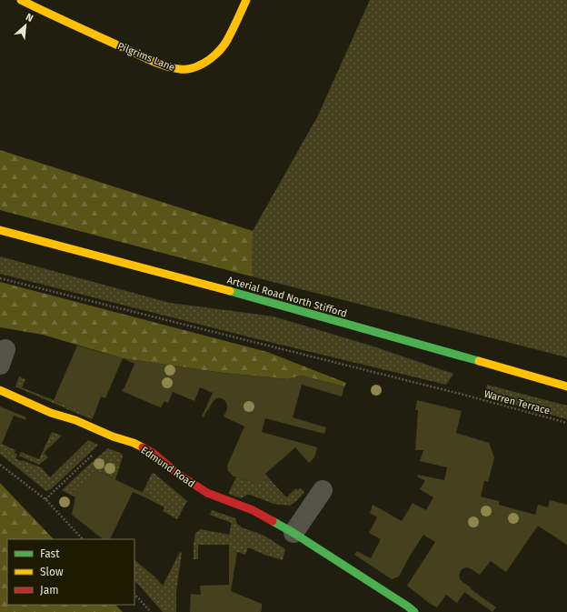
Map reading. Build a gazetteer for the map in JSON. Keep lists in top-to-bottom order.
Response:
{
  "streets": {
    "street": ["Pilgrims Lane", "Arterial Road North Stifford", "Edmund Road"],
    "path": ["Warren Terrace"]
  },
  "legend": ["Fast", "Slow", "Jam"],
  "north": "top right"
}
